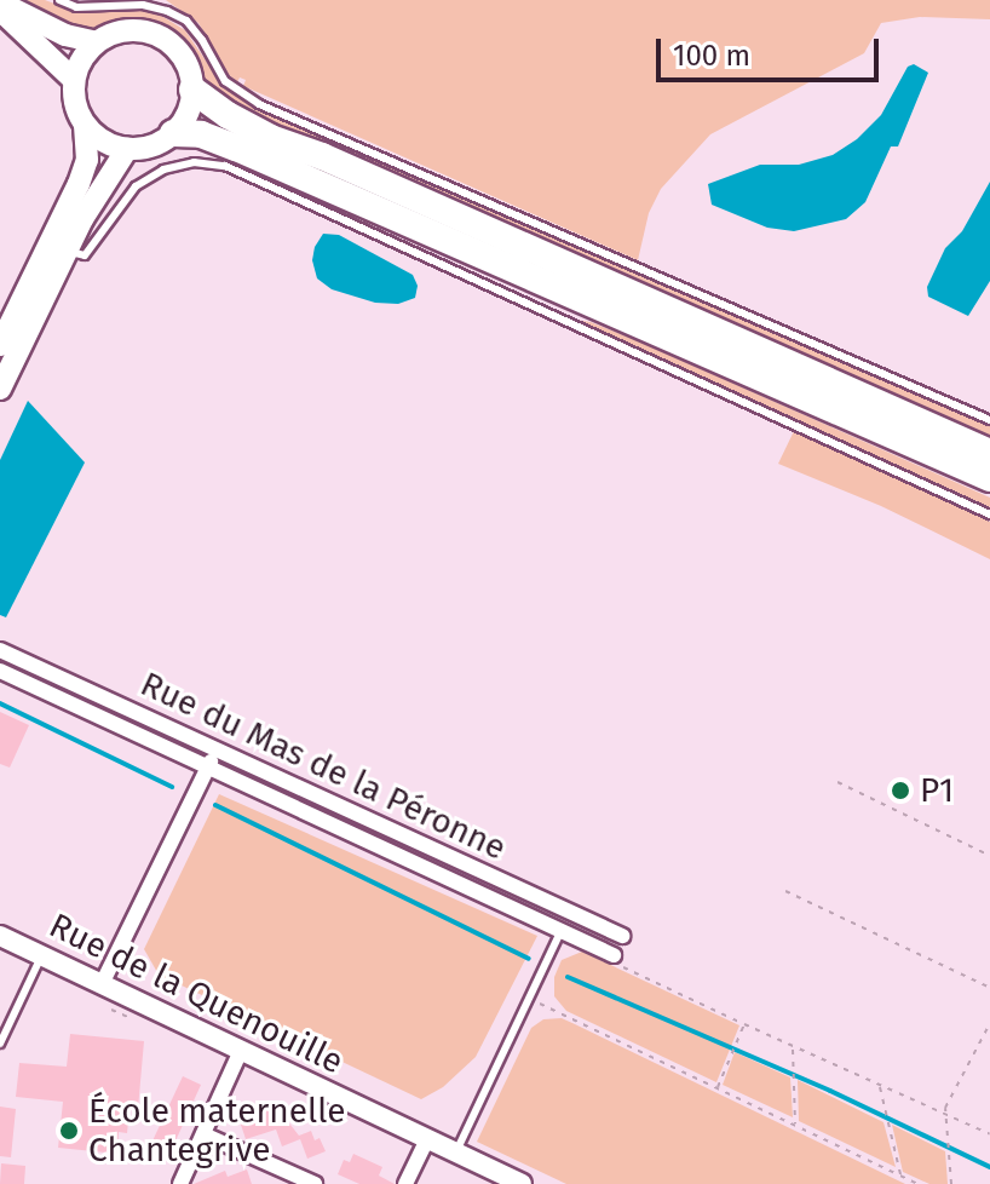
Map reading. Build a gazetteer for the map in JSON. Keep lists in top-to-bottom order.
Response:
{
  "streets": {
    "street": ["Rue du Mas de la Péronne", "Rue de la Quenouille"]
  },
  "places": ["P1", "École maternelle Chantegrive"],
  "scale_bar": "100 m"
}
